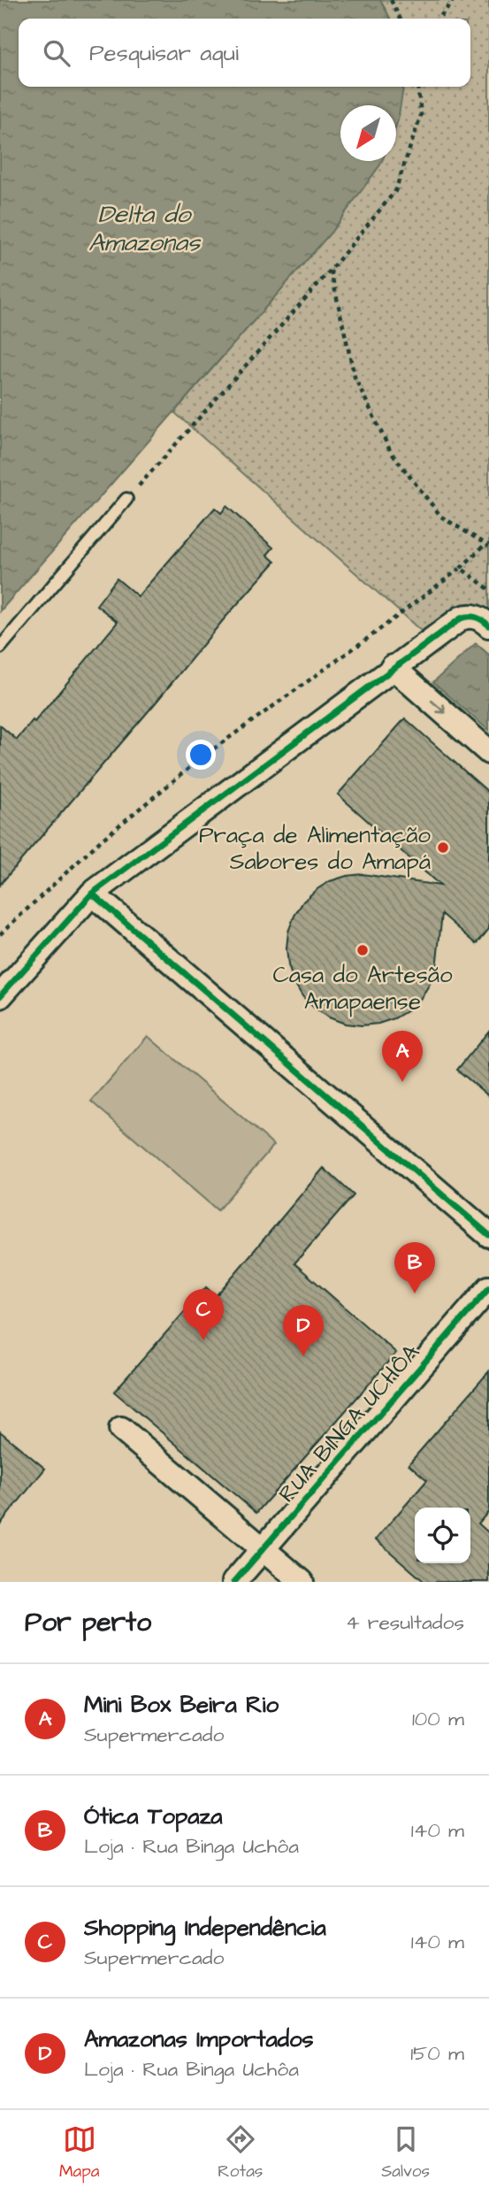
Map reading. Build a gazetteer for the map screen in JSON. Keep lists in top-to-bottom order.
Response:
{
  "streets": {
    "street": ["RUA BINGA UCHÔA"]
  },
  "water": ["Delta do Amazonas"],
  "places": ["Praça de Alimentação Sabores do Amapá", "Casa do Artesão Amapaense"],
  "north": "bottom left",
  "page": {
    "search": "Pesquisar aqui",
    "pins": [
      "A",
      "B",
      "C",
      "D"
    ],
    "heading": ["Por perto", "4 resultados"],
    "list": [
      {
        "mark": "A",
        "name": "Mini Box Beira Rio",
        "note": "Supermercado",
        "value": "100 m"
      },
      {
        "mark": "B",
        "name": "Ótica Topaza",
        "note": "Loja · Rua Binga Uchôa",
        "value": "140 m"
      },
      {
        "mark": "C",
        "name": "Shopping Independência",
        "note": "Supermercado",
        "value": "140 m"
      },
      {
        "mark": "D",
        "name": "Amazonas Importados",
        "note": "Loja · Rua Binga Uchôa",
        "value": "150 m"
      }
    ],
    "nav": ["Mapa", "Rotas", "Salvos"]
  }
}
